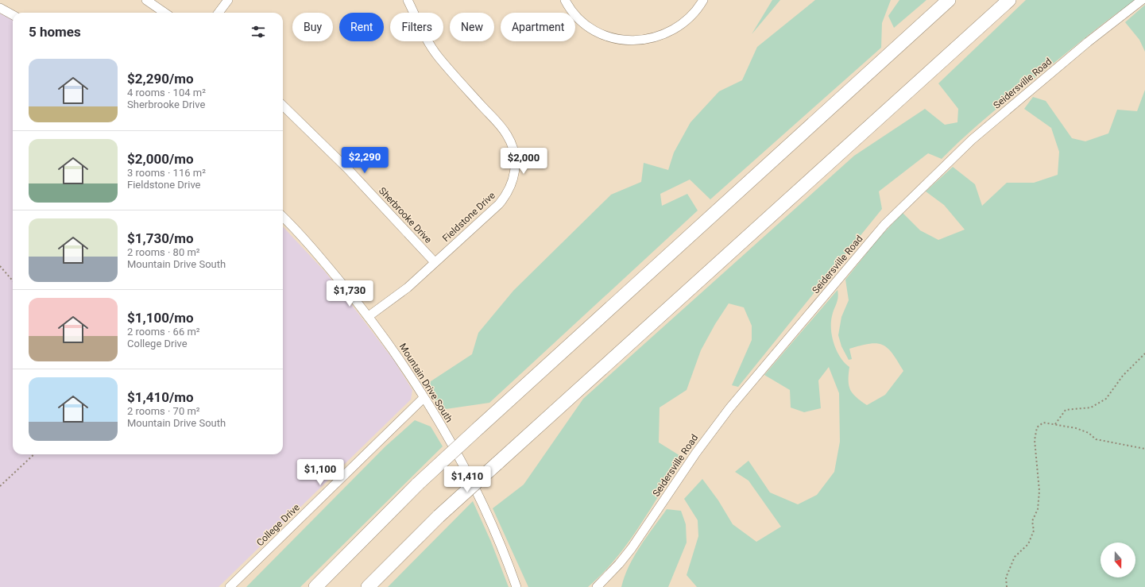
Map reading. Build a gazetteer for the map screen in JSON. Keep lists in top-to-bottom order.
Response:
{
  "streets": {
    "street": [
      "Seidersville Road",
      "Sherbrooke Drive",
      "Fieldstone Drive",
      "Mountain Drive South",
      "College Drive"
    ]
  },
  "crossings": [
    ["Sherbrooke Drive", "Fieldstone Drive"],
    ["Fieldstone Drive", "Mountain Drive South"],
    ["Mountain Drive South", "College Drive"]
  ],
  "north": "bottom",
  "page": {
    "chip": [
      "Buy",
      "Rent",
      "Filters",
      "New",
      "Apartment"
    ],
    "heading": "5 homes",
    "list": [
      {
        "name": "$2,290/mo",
        "note": "4 rooms · 104 m² · Sherbrooke Drive"
      },
      {
        "name": "$2,000/mo",
        "note": "3 rooms · 116 m² · Fieldstone Drive"
      },
      {
        "name": "$1,730/mo",
        "note": "2 rooms · 80 m² · Mountain Drive South"
      },
      {
        "name": "$1,100/mo",
        "note": "2 rooms · 66 m² · College Drive"
      },
      {
        "name": "$1,410/mo",
        "note": "2 rooms · 70 m² · Mountain Drive South"
      }
    ],
    "price": [
      "$2,290",
      "$2,000",
      "$1,730",
      "$1,100",
      "$1,410"
    ]
  }
}
